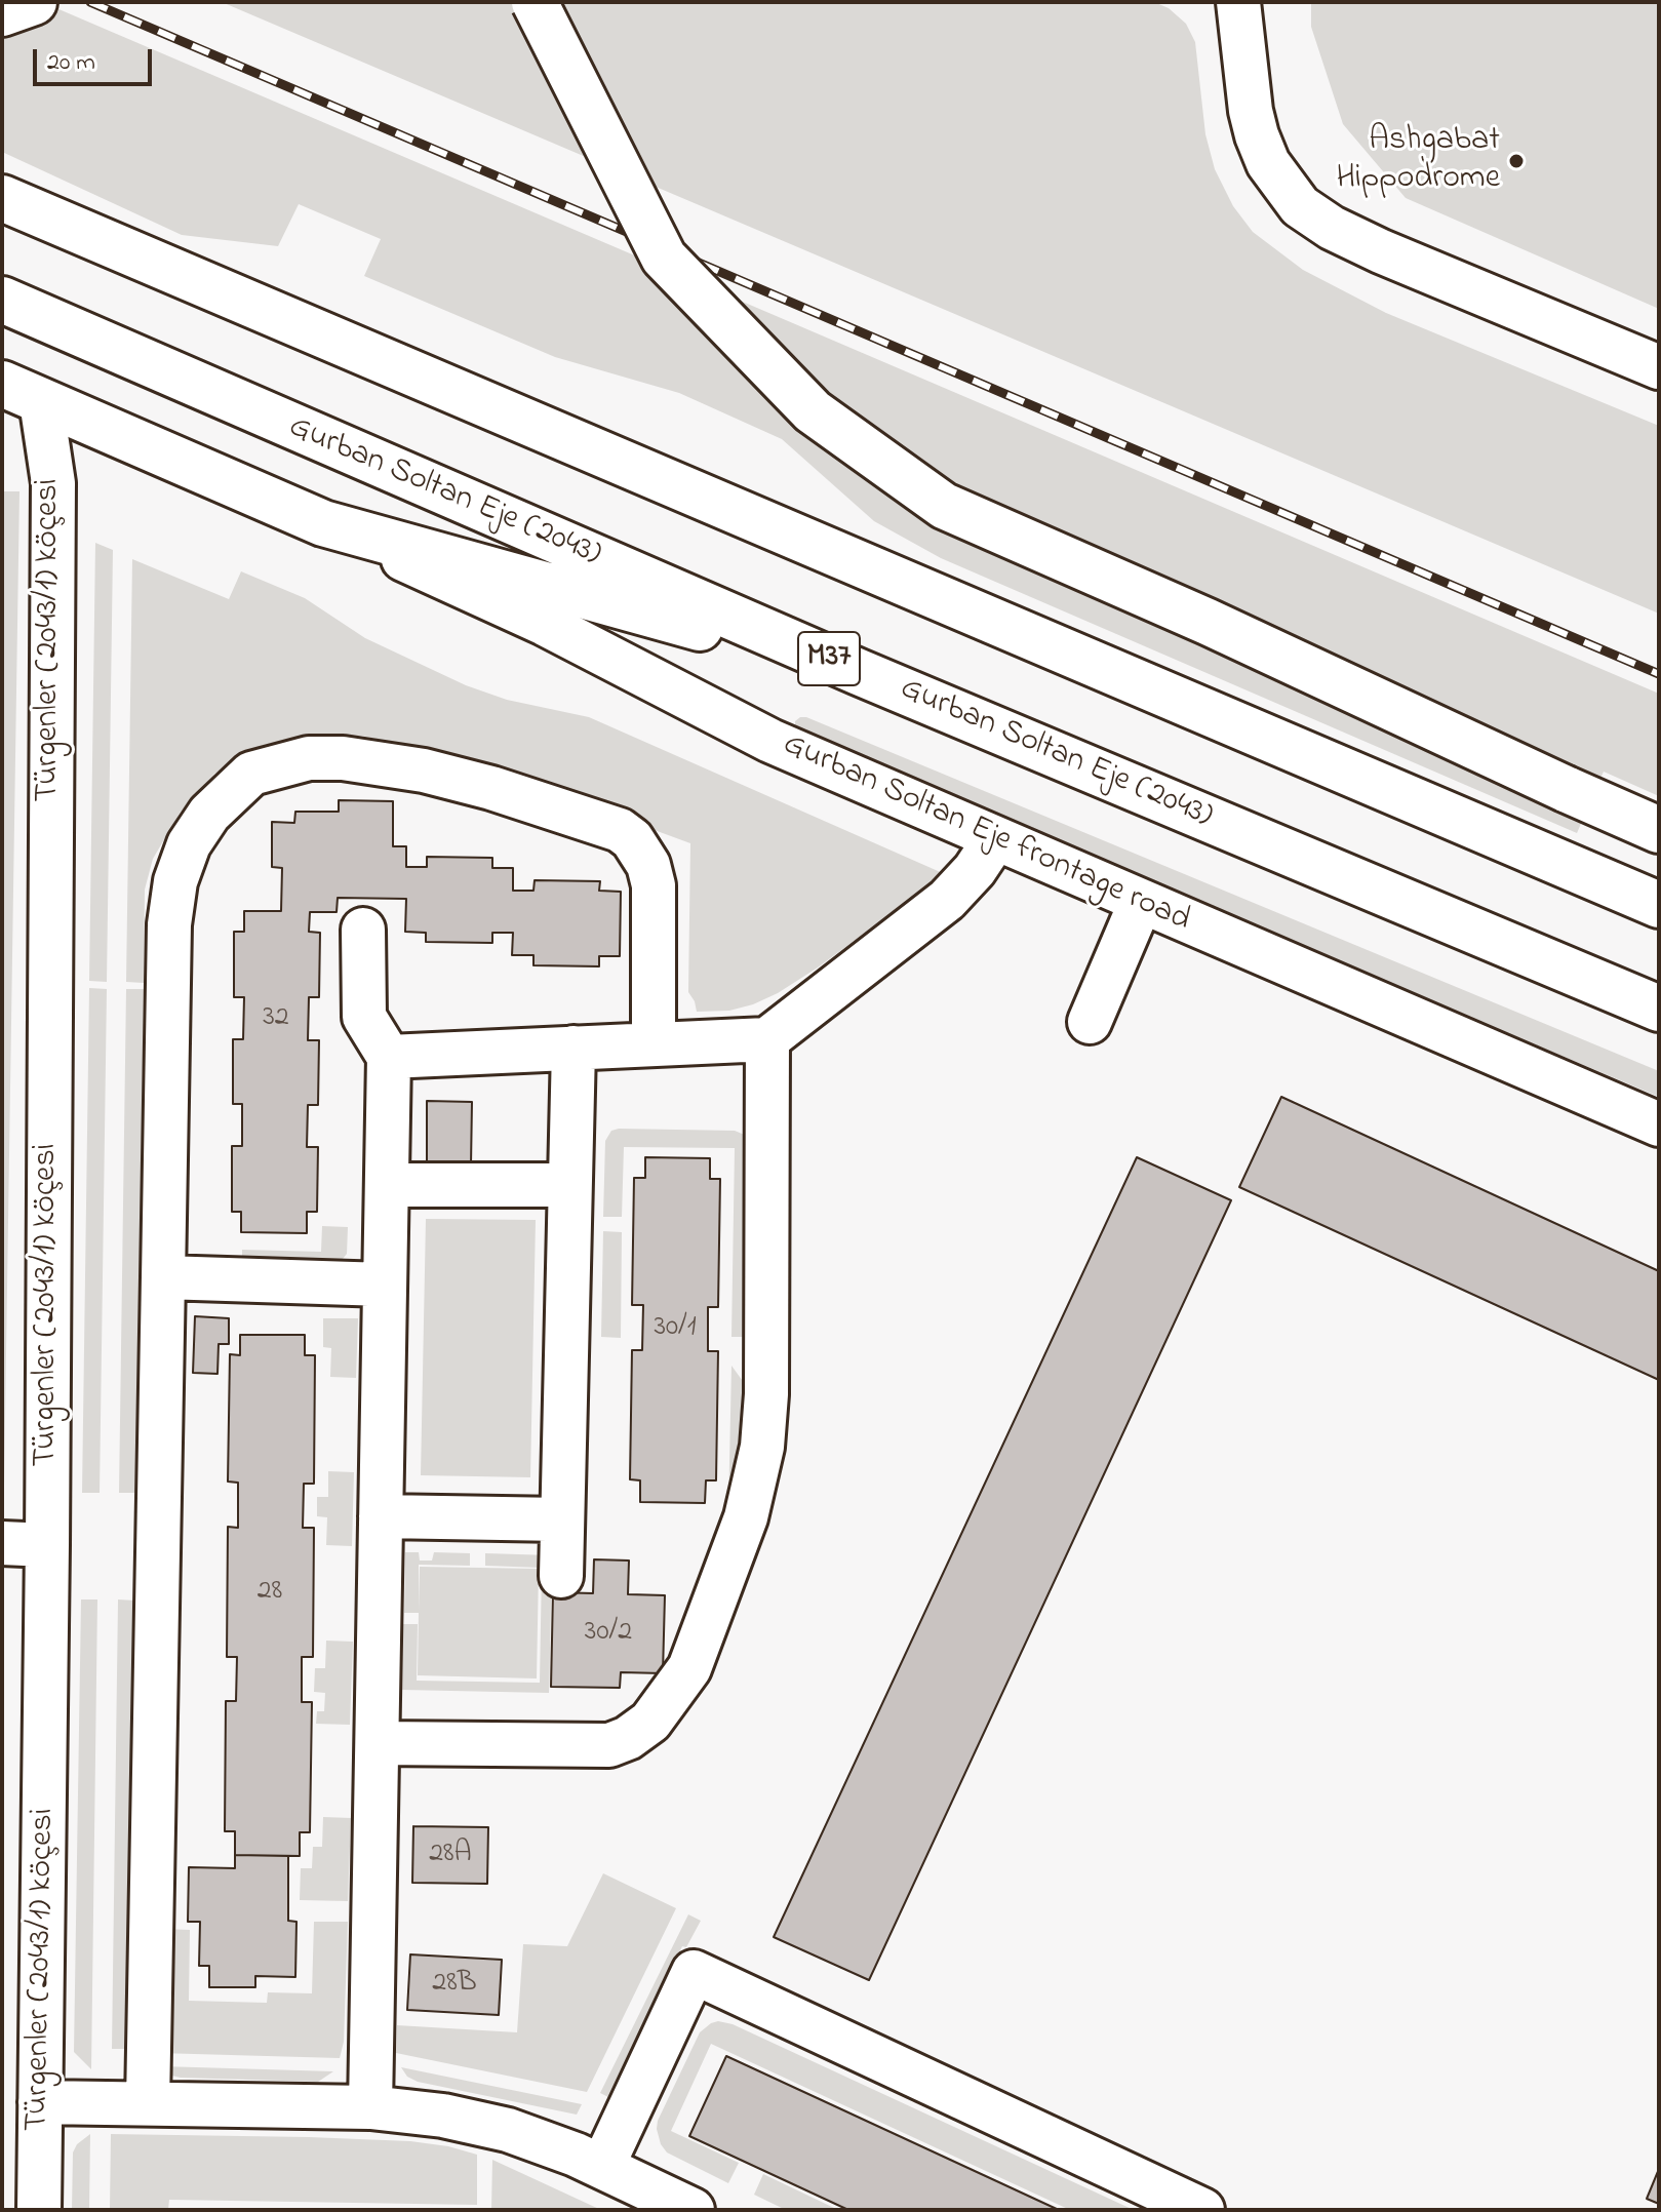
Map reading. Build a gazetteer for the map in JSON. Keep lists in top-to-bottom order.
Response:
{
  "streets": {
    "highway": ["Gurban Soltan Eje (2043)", "M37"],
    "street": ["Türgenler (2043/1) köçesi", "Gurban Soltan Eje frontage road"]
  },
  "places": ["Ashgabat Hippodrome"],
  "house_numbers": [
    "32",
    "30/1",
    "28",
    "30/2",
    "28A",
    "28B"
  ],
  "scale_bar": "20 m"
}
